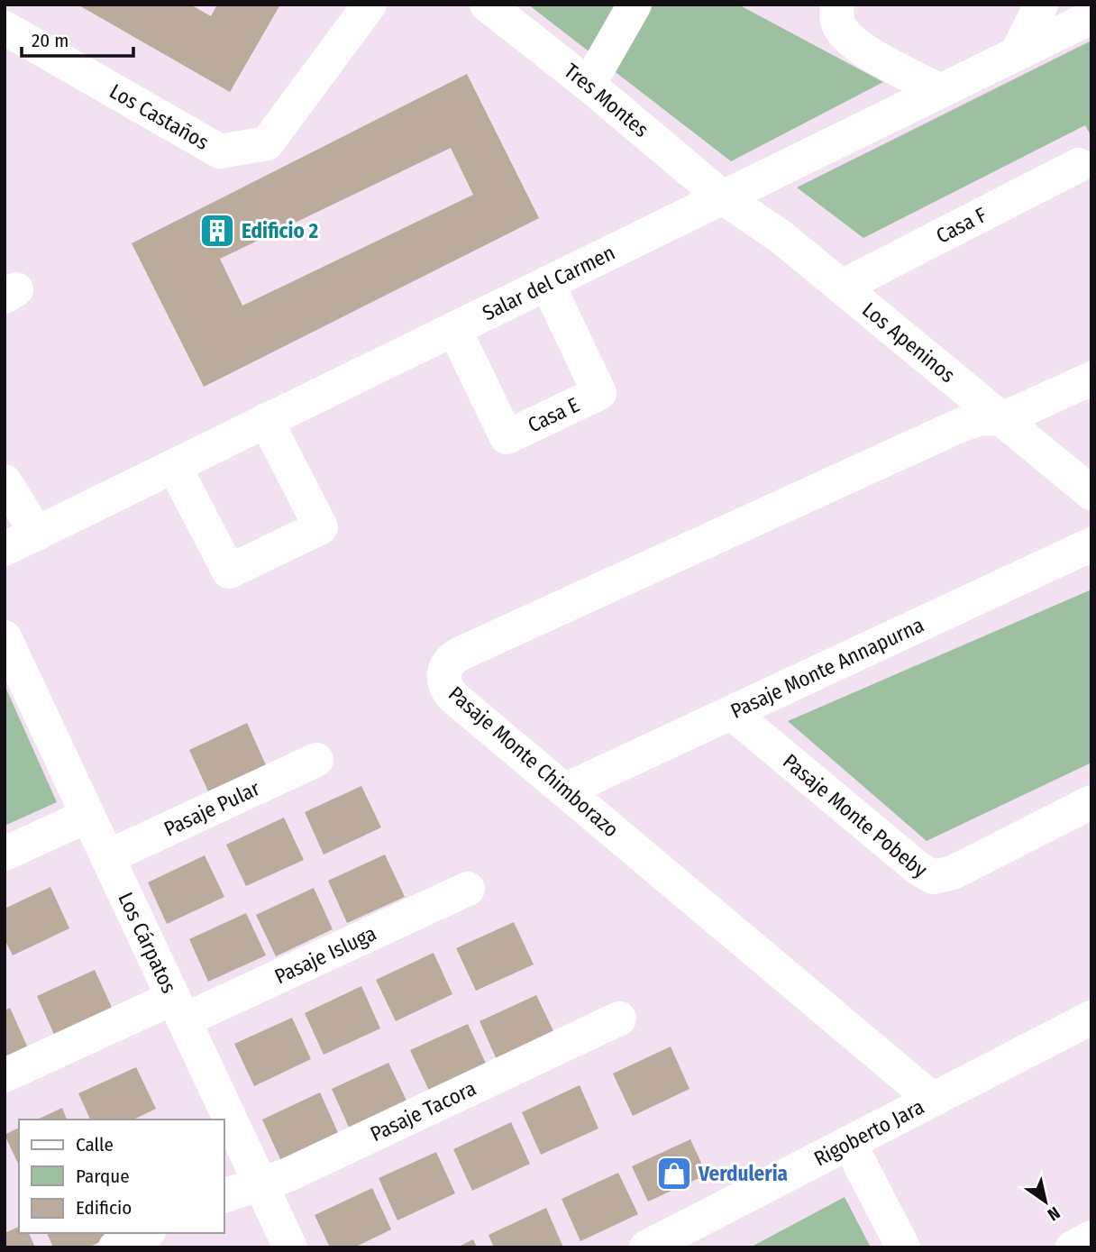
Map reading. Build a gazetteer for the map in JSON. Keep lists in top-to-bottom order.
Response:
{
  "streets": {
    "street": [
      "Tres Montes",
      "Los Castaños",
      "Casa F",
      "Salar del Carmen",
      "Los Apeninos",
      "Casa E",
      "Pasaje Monte Annapurna",
      "Pasaje Monte Chimborazo",
      "Pasaje Pular",
      "Pasaje Monte Pobeby",
      "Los Cárpatos",
      "Pasaje Isluga",
      "Pasaje Tacora",
      "Rigoberto Jara"
    ]
  },
  "crossings": [
    ["Tres Montes", "Salar del Carmen"],
    ["Tres Montes", "Los Apeninos"],
    ["Casa F", "Los Apeninos"],
    ["Salar del Carmen", "Los Apeninos"],
    ["Salar del Carmen", "Casa E"],
    ["Los Apeninos", "Pasaje Monte Chimborazo"],
    ["Pasaje Monte Annapurna", "Pasaje Monte Chimborazo"],
    ["Pasaje Monte Annapurna", "Pasaje Monte Pobeby"],
    ["Pasaje Monte Chimborazo", "Rigoberto Jara"],
    ["Pasaje Pular", "Los Cárpatos"],
    ["Los Cárpatos", "Pasaje Isluga"],
    ["Los Cárpatos", "Pasaje Tacora"]
  ],
  "places": {
    "building": ["Edificio 2"],
    "shop": ["Verduleria"]
  },
  "legend": ["Calle", "Parque", "Edificio"],
  "scale_bar": "20 m",
  "north": "bottom right"
}
